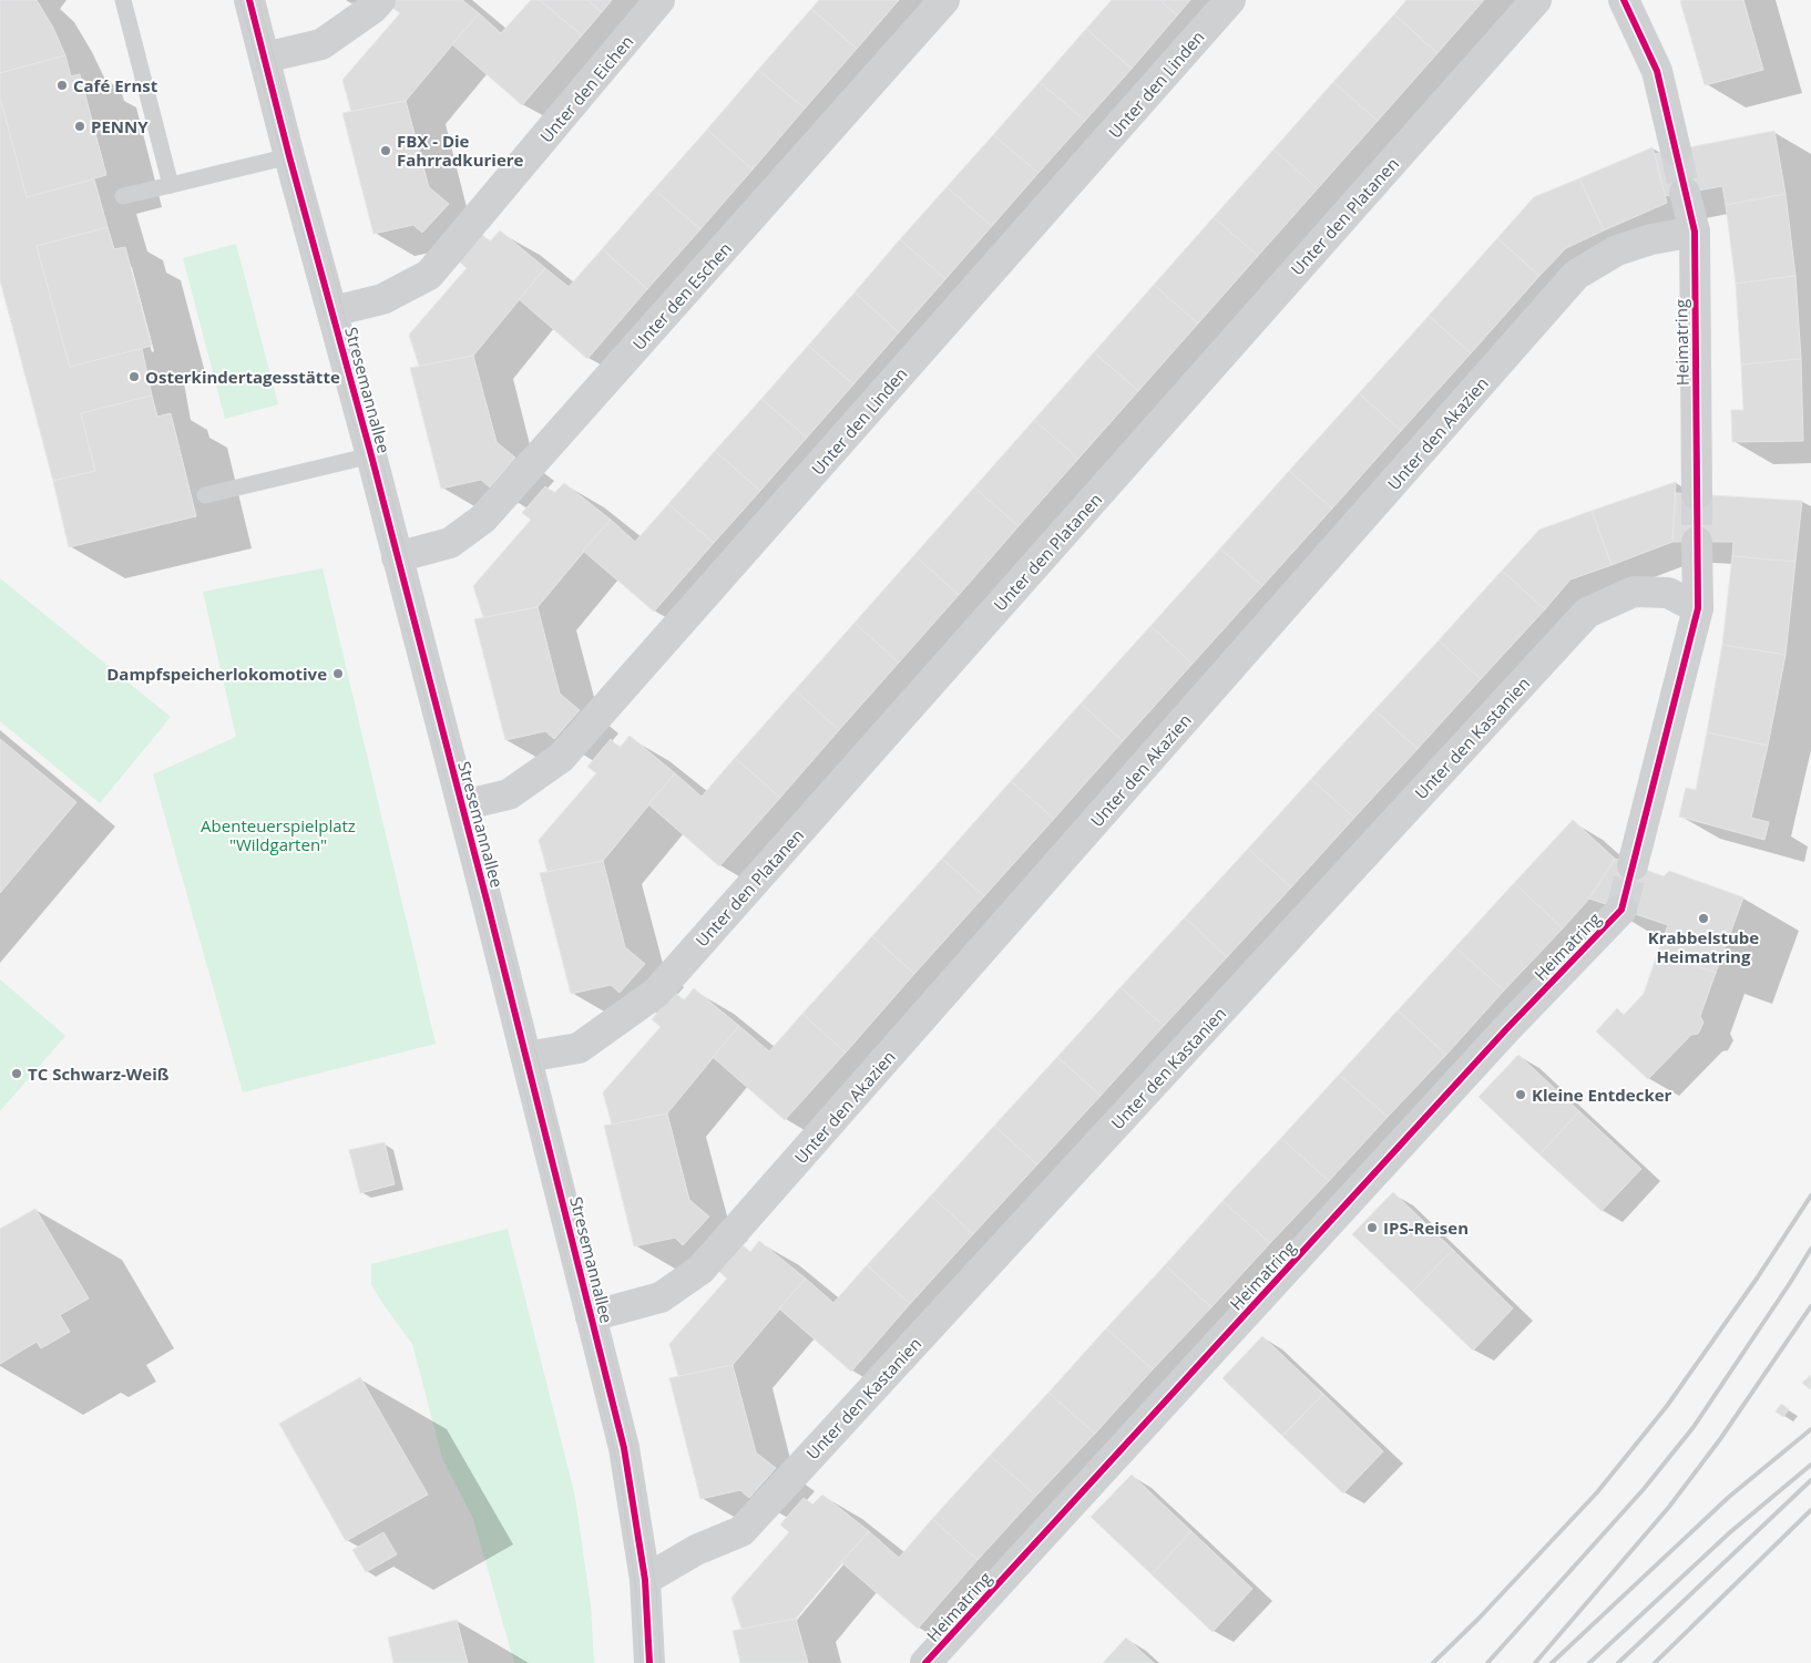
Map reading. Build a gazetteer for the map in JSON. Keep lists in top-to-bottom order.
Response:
{
  "streets": {
    "street": [
      "Unter den Linden",
      "Unter den Eichen",
      "Unter den Platanen",
      "Unter den Eschen",
      "Heimatring",
      "Stresemannallee",
      "Unter den Akazien",
      "Unter den Kastanien"
    ]
  },
  "crossings": [
    ["Unter den Linden", "Stresemannallee"],
    ["Unter den Eichen", "Stresemannallee"],
    ["Unter den Platanen", "Stresemannallee"],
    ["Unter den Eschen", "Stresemannallee"],
    ["Heimatring", "Unter den Akazien"],
    ["Stresemannallee", "Unter den Akazien"],
    ["Stresemannallee", "Unter den Kastanien"]
  ],
  "parks": ["Abenteuerspielplatz \"Wildgarten\""],
  "places": [
    "Café Ernst",
    "PENNY",
    "FBX - Die Fahrradkuriere",
    "Osterkindertagesstätte",
    "Dampfspeicherlokomotive",
    "Krabbelstube Heimatring",
    "TC Schwarz-Weiß",
    "Kleine Entdecker",
    "IPS-Reisen"
  ]
}
